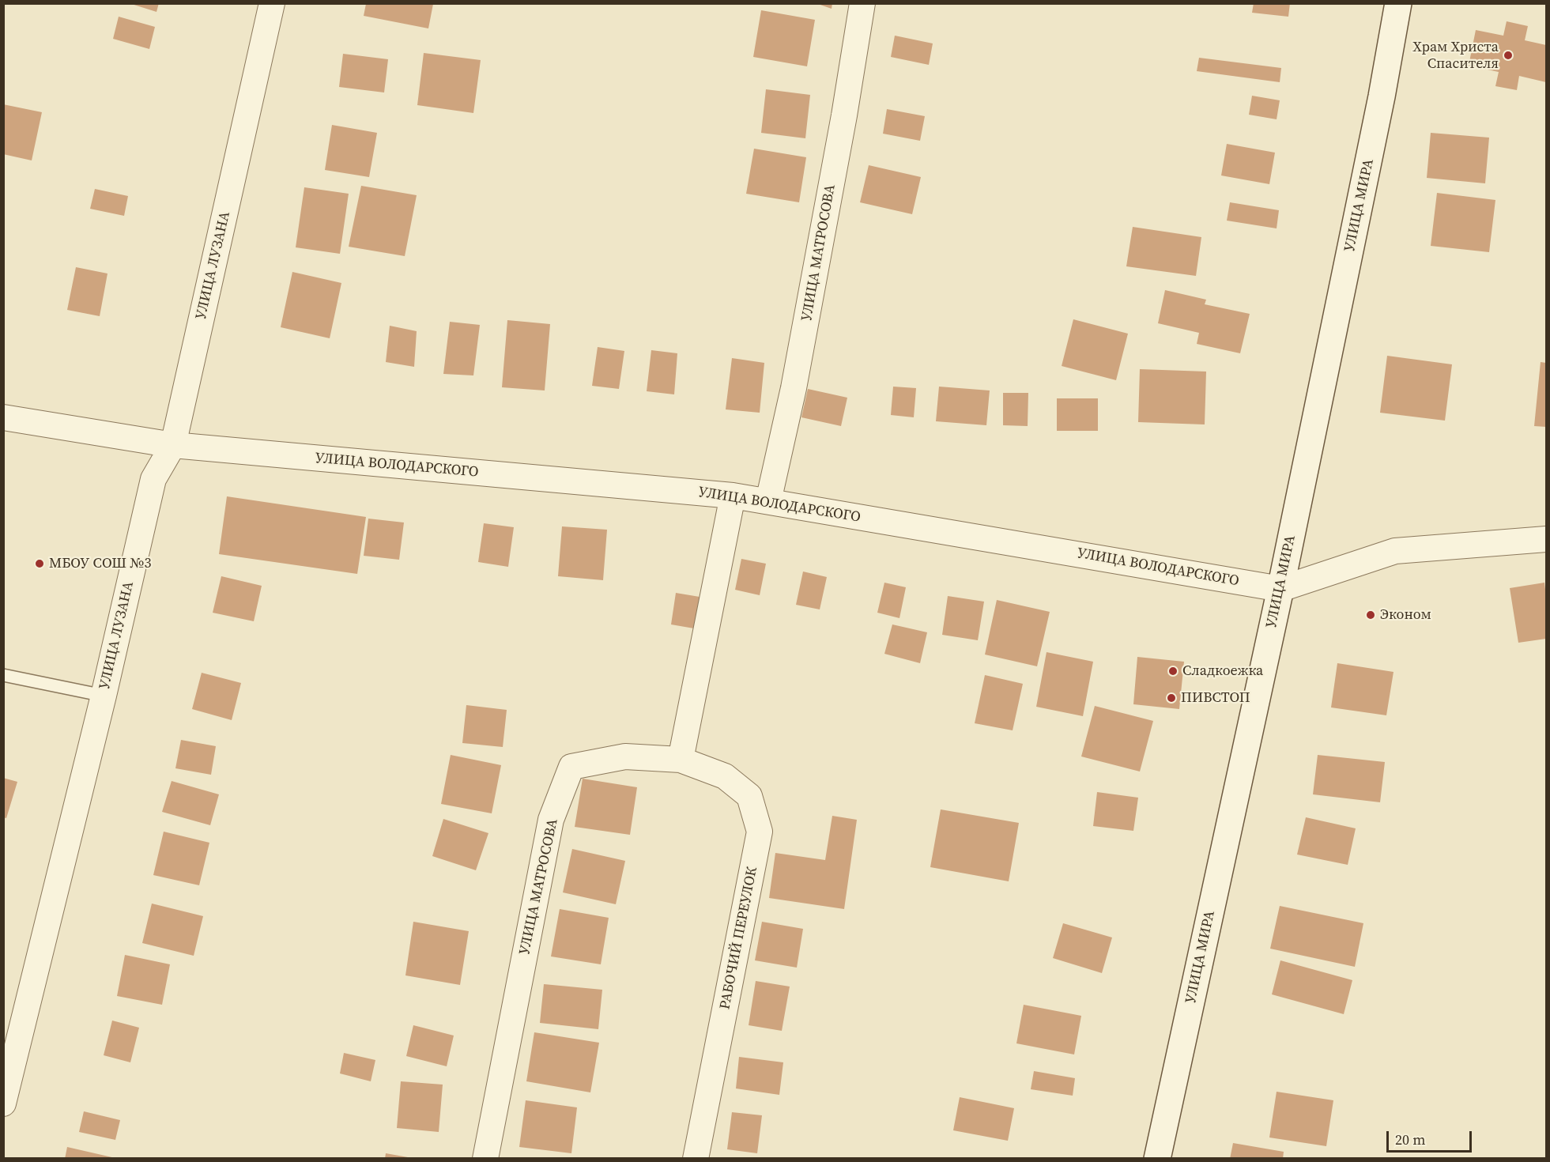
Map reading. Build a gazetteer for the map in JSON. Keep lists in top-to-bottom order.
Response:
{
  "streets": {
    "main road": ["УЛИЦА МИРА"],
    "street": [
      "УЛИЦА МАТРОСОВА",
      "УЛИЦА ЛУЗАНА",
      "УЛИЦА ВОЛОДАРСКОГО",
      "РАБОЧИЙ ПЕРЕУЛОК"
    ]
  },
  "crossings": [
    ["УЛИЦА МИРА", "УЛИЦА ВОЛОДАРСКОГО"],
    ["УЛИЦА МАТРОСОВА", "УЛИЦА ВОЛОДАРСКОГО"],
    ["УЛИЦА МАТРОСОВА", "РАБОЧИЙ ПЕРЕУЛОК"],
    ["УЛИЦА ЛУЗАНА", "УЛИЦА ВОЛОДАРСКОГО"]
  ],
  "places": [
    "Храм Христа Спасителя",
    "МБОУ СОШ №3",
    "Эконом",
    "Сладкоежка",
    "ПИВСТОП"
  ],
  "scale_bar": "20 m"
}
